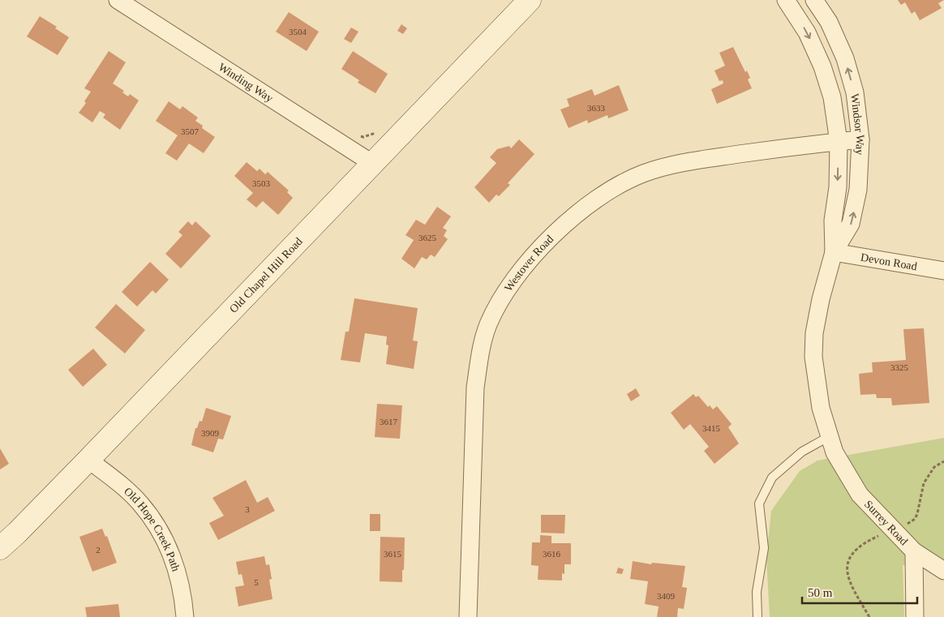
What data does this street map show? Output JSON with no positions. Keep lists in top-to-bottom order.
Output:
{
  "streets": {
    "street": [
      "Winding Way",
      "Windsor Way",
      "Devon Road",
      "Westover Road",
      "Old Chapel Hill Road",
      "Surrey Road",
      "Old Hope Creek Path"
    ]
  },
  "crossings": [
    ["Winding Way", "Old Chapel Hill Road"],
    ["Windsor Way", "Devon Road"],
    ["Windsor Way", "Westover Road"],
    ["Windsor Way", "Surrey Road"],
    ["Old Chapel Hill Road", "Old Hope Creek Path"]
  ],
  "house_numbers": [
    "3504",
    "3633",
    "3507",
    "3503",
    "3625",
    "3325",
    "3617",
    "3415",
    "3909",
    "3",
    "2",
    "3615",
    "3616",
    "5",
    "3409"
  ],
  "scale_bar": "50 m"
}
